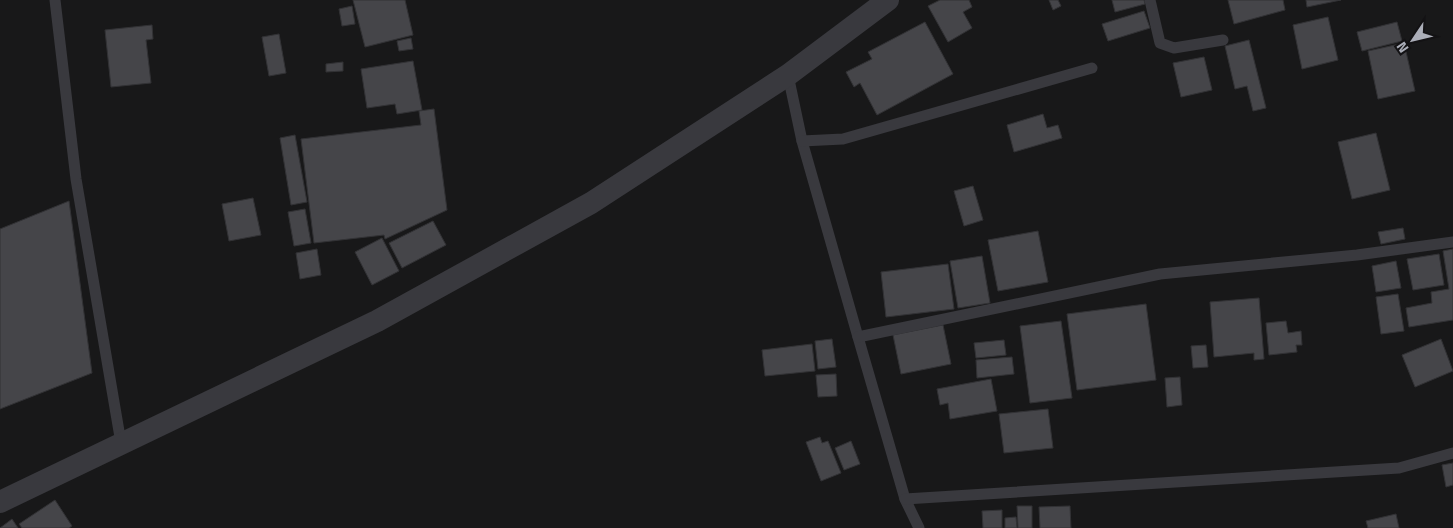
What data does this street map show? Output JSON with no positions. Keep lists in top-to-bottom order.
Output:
{
  "north": "bottom left"
}
